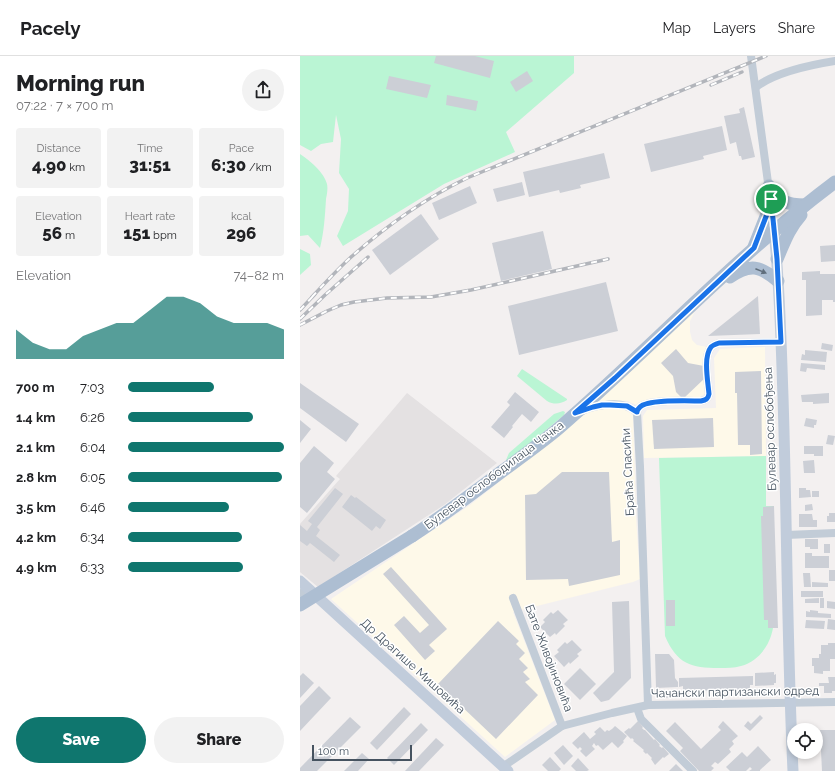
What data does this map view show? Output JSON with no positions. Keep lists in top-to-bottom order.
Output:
{
  "streets": {
    "main road": ["Булевар ослобођења", "Булевар ослободилаца Чачка", "Др Драгише Мишовића"],
    "street": ["Браћа Спасићи", "Бате Живојиновића", "Чачански партизански одред"]
  },
  "crossings": [
    ["Булевар ослобођења", "Браћа Спасићи"],
    ["Булевар ослобођења", "Булевар ослободилаца Чачка"],
    ["Булевар ослобођења", "Чачански партизански одред"],
    ["Браћа Спасићи", "Чачански партизански одред"],
    ["Бате Живојиновића", "Чачански партизански одред"],
    ["Др Драгише Мишовића", "Чачански партизански одред"]
  ],
  "scale_bar": "100 m",
  "page": {
    "header": "Pacely",
    "nav": ["Map", "Layers", "Share"],
    "heading": ["Morning run", "07:22 · 7 × 700 m"],
    "stats": [
      ["Distance", "4.90 km"],
      ["Time", "31:51"],
      ["Pace", "6:30 /km"],
      ["Elevation", "56 m"],
      ["Heart rate", "151 bpm"],
      ["kcal", "296"]
    ],
    "chart": ["Elevation", "74–82 m"],
    "list": [
      {
        "name": "700 m",
        "note": "7:03"
      },
      {
        "name": "1.4 km",
        "note": "6:26"
      },
      {
        "name": "2.1 km",
        "note": "6:04"
      },
      {
        "name": "2.8 km",
        "note": "6:05"
      },
      {
        "name": "3.5 km",
        "note": "6:46"
      },
      {
        "name": "4.2 km",
        "note": "6:34"
      },
      {
        "name": "4.9 km",
        "note": "6:33"
      }
    ],
    "buttons": ["Save", "Share"],
    "scale": "100 m"
  }
}
